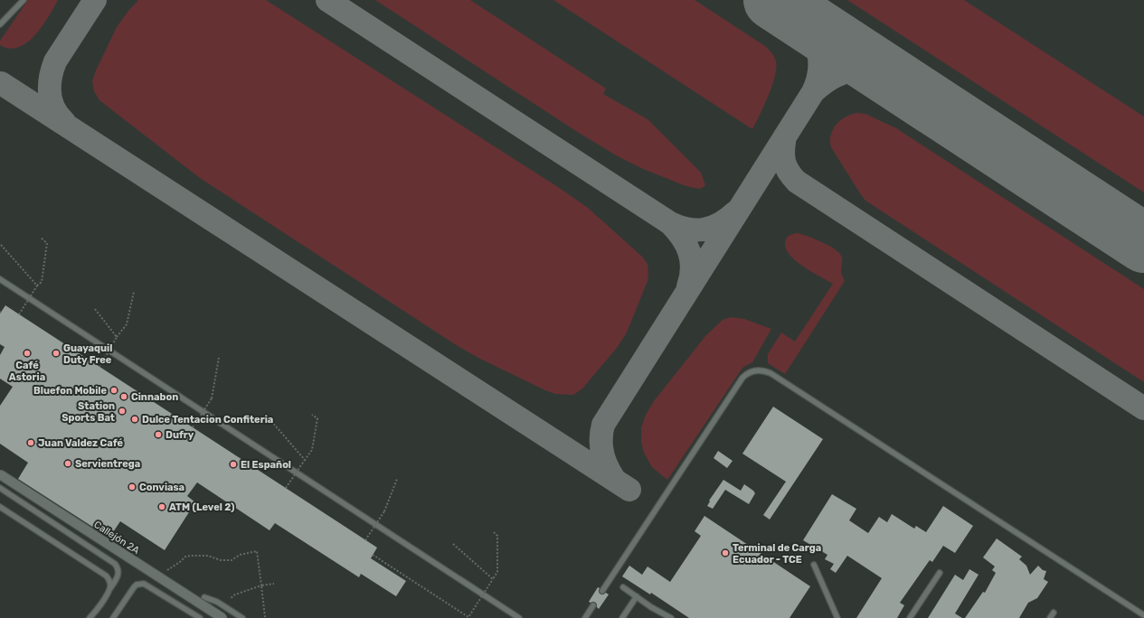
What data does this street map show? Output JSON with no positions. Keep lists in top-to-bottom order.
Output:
{
  "streets": {
    "street": ["Callejón 2A"]
  },
  "places": [
    "Café Astoria",
    "Guayaquil Duty Free",
    "Bluefon Mobile",
    "Cinnabon",
    "Station Sports Bat",
    "Dulce Tentacion Confiteria",
    "Dufry",
    "Juan Valdez Café",
    "Servientrega",
    "El Español",
    "Conviasa",
    "ATM (Level 2)",
    "Terminal de Carga Ecuador - TCE"
  ]
}
